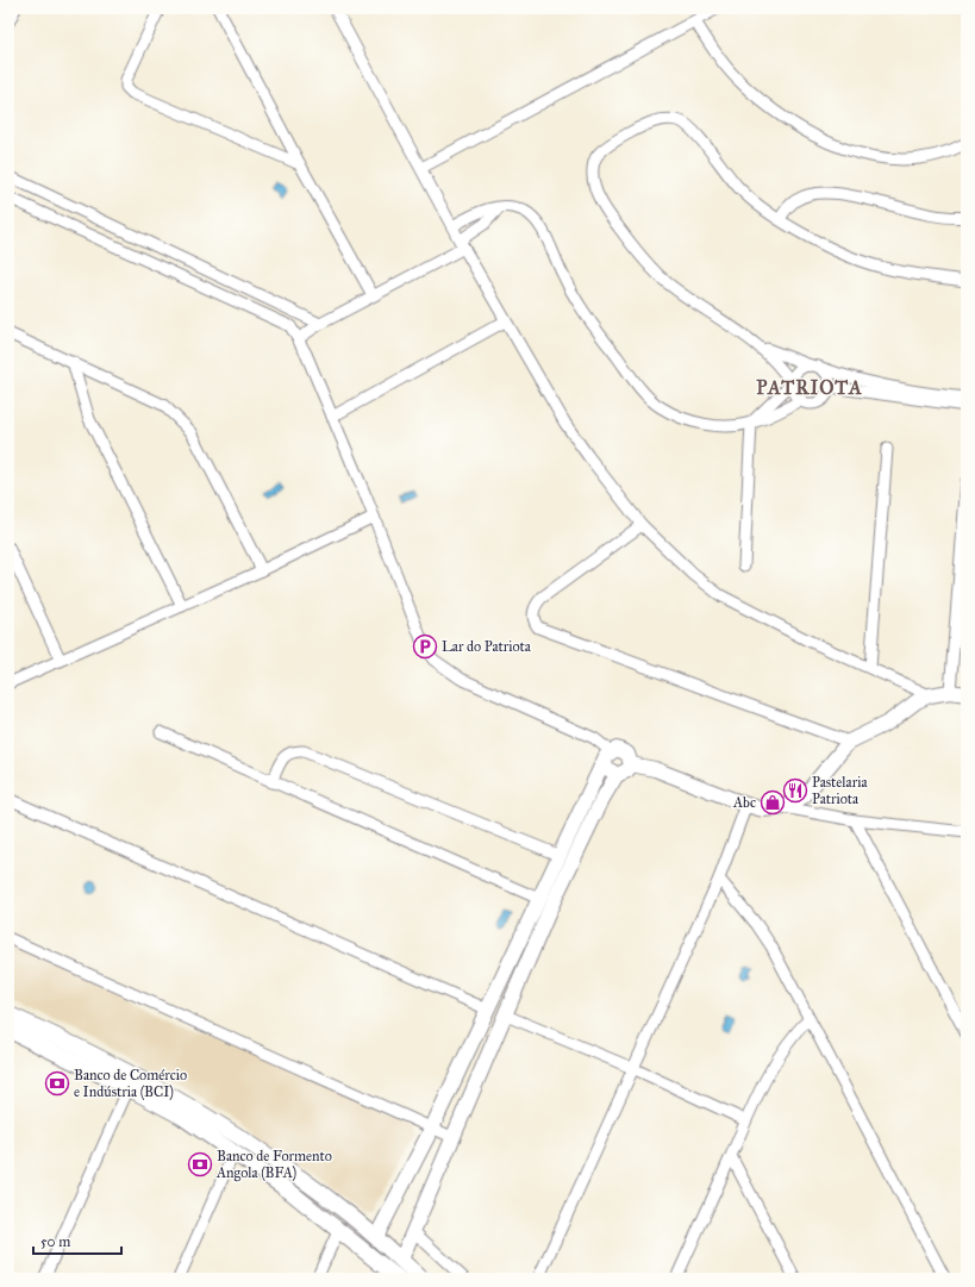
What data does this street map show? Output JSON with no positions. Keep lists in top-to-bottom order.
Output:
{
  "districts": ["PATRIOTA"],
  "places": {
    "parking": ["Lar do Patriota"],
    "restaurant": ["Pastelaria Patriota"],
    "shop": ["Abc"],
    "bank": ["Banco de Comércio e Indústria (BCI)", "Banco de Formento Angola (BFA)"]
  },
  "scale_bar": "50 m"
}
